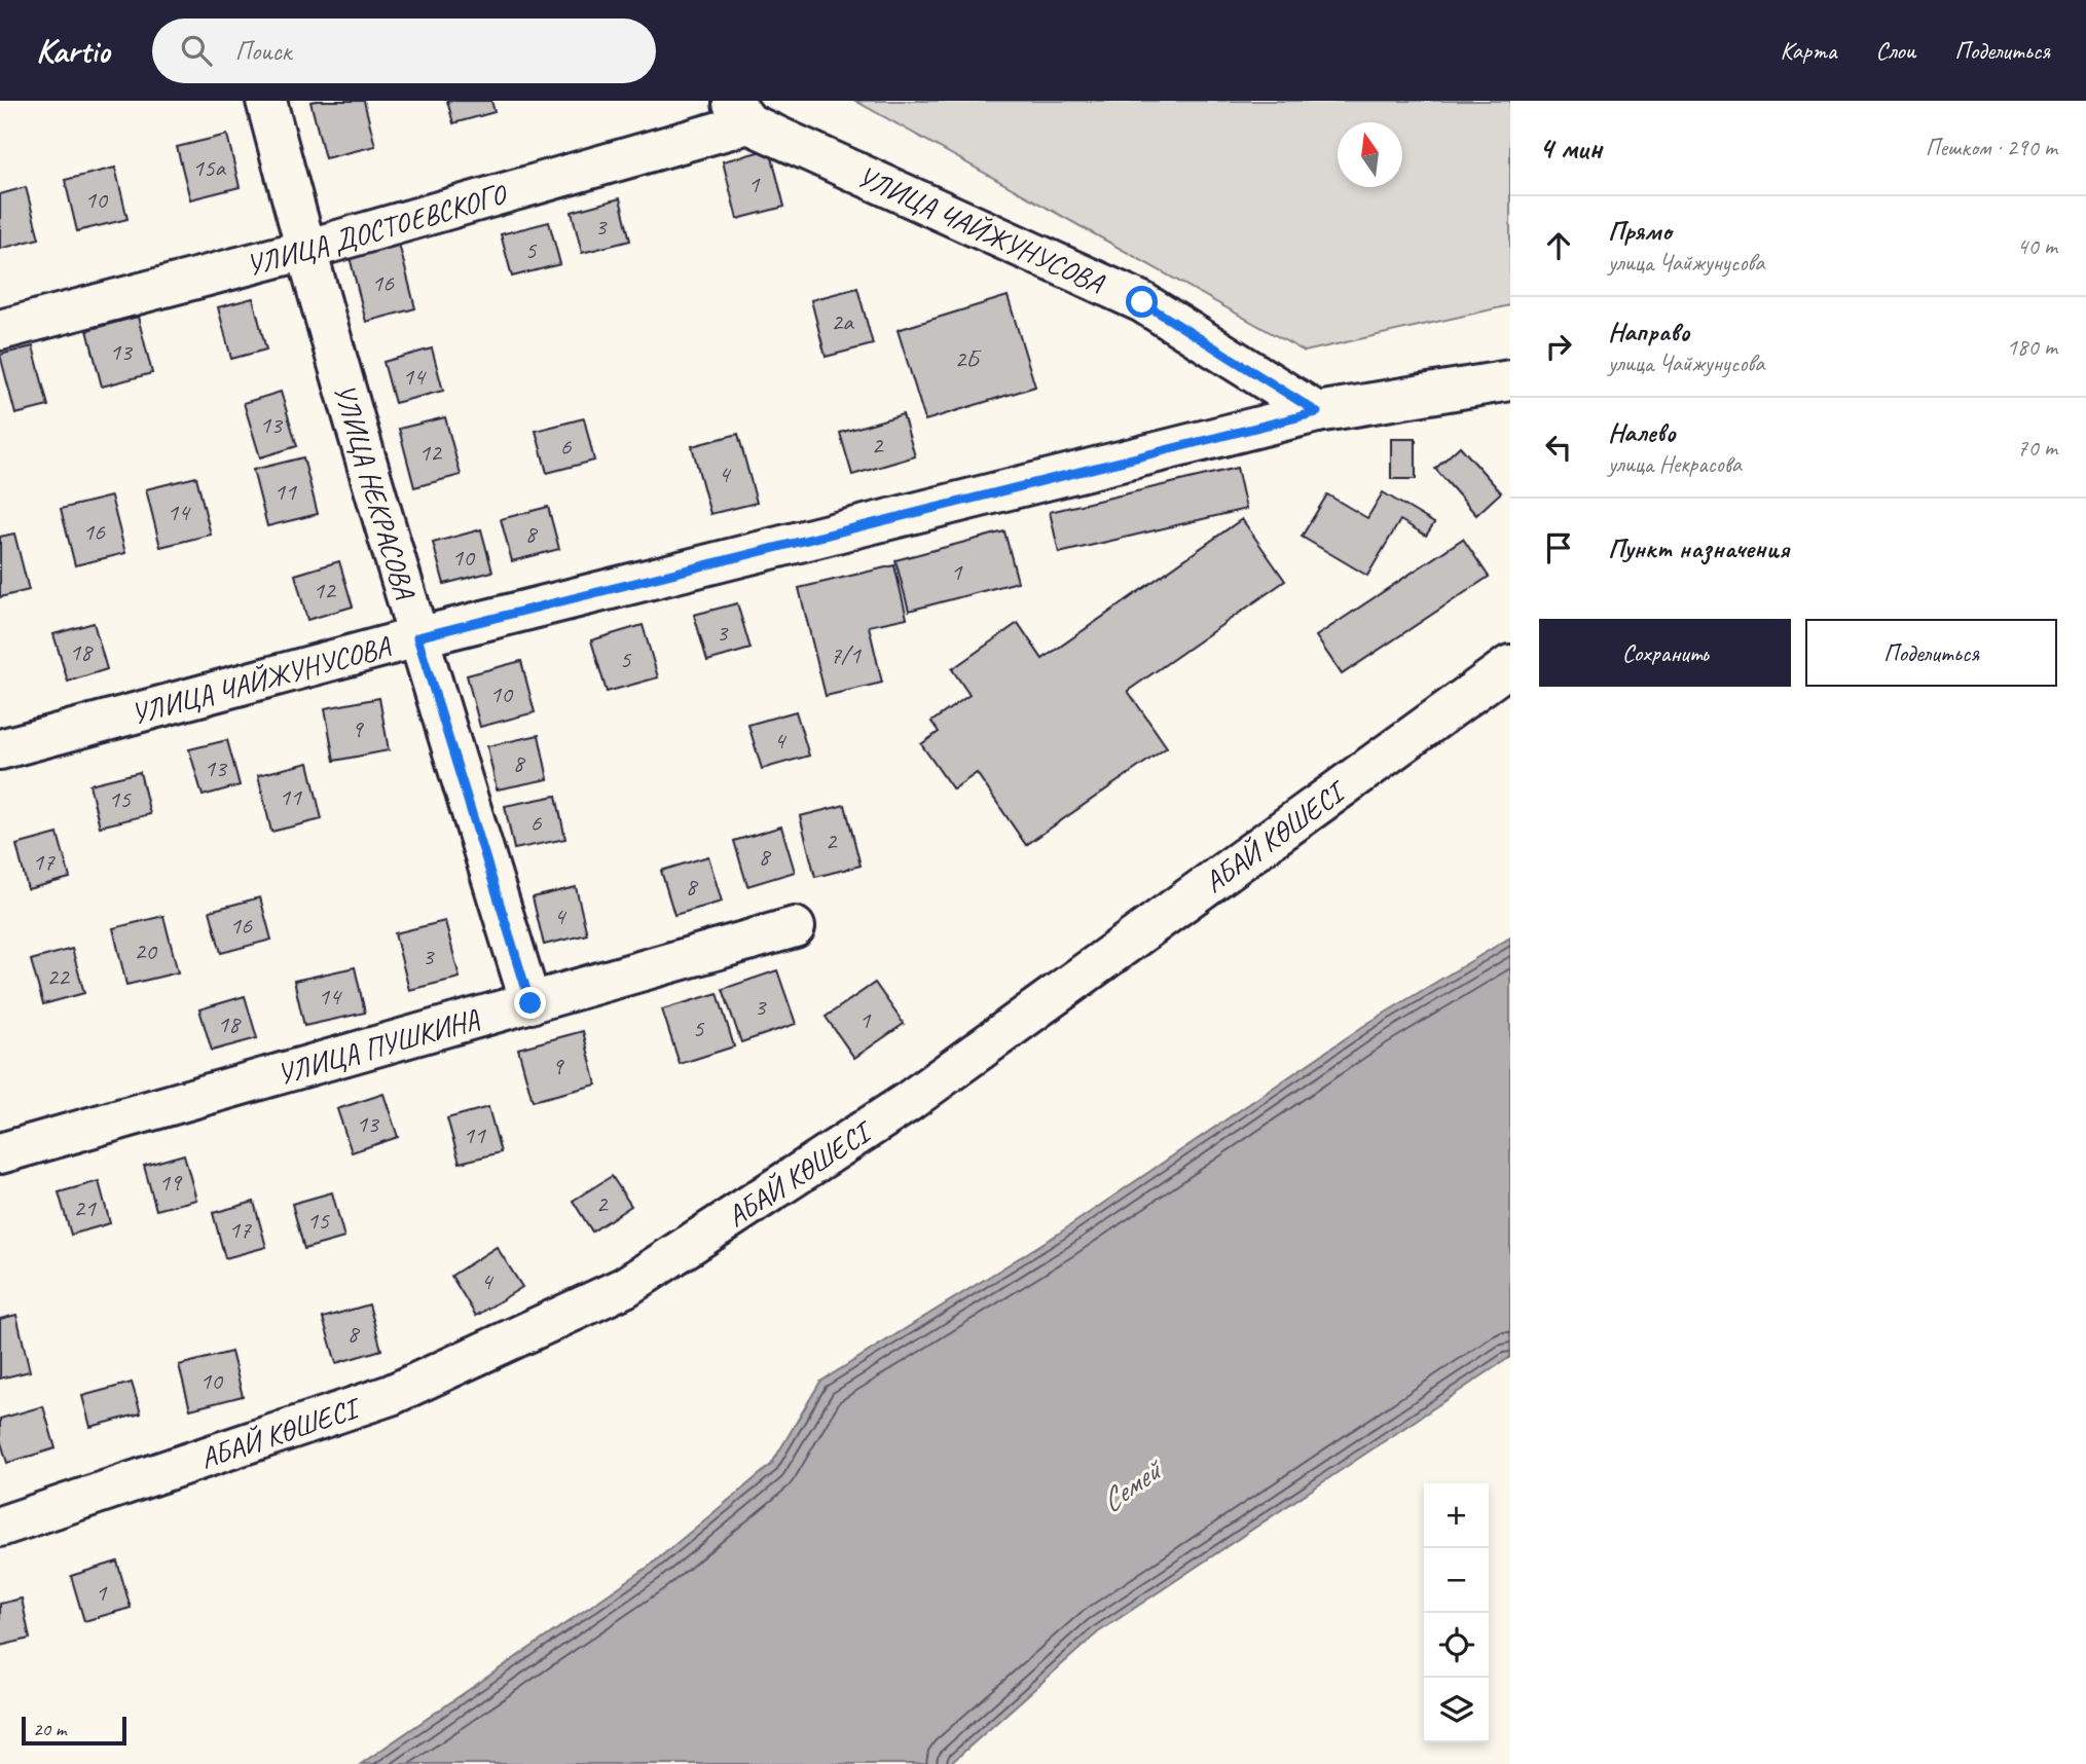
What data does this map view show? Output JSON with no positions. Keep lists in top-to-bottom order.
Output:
{
  "streets": {
    "street": [
      "УЛИЦА ДОСТОЕВСКОГО",
      "УЛИЦА ЧАЙЖУНУСОВА",
      "УЛИЦА НЕКРАСОВА",
      "АБАЙ КӨШЕСІ",
      "УЛИЦА ПУШКИНА"
    ]
  },
  "crossings": [
    ["УЛИЦА ДОСТОЕВСКОГО", "УЛИЦА ЧАЙЖУНУСОВА"],
    ["УЛИЦА ДОСТОЕВСКОГО", "УЛИЦА НЕКРАСОВА"],
    ["УЛИЦА ЧАЙЖУНУСОВА", "УЛИЦА НЕКРАСОВА"],
    ["УЛИЦА НЕКРАСОВА", "УЛИЦА ПУШКИНА"]
  ],
  "water": ["Семей"],
  "house_numbers": [
    "15а",
    "1",
    "10",
    "3",
    "5",
    "16",
    "2а",
    "13",
    "2Б",
    "14",
    "13",
    "2",
    "6",
    "12",
    "4",
    "11",
    "14",
    "16",
    "8",
    "10",
    "1",
    "12",
    "3",
    "18",
    "7/1",
    "5",
    "10",
    "9",
    "4",
    "8",
    "13",
    "11",
    "15",
    "6",
    "2",
    "8",
    "17",
    "8",
    "4",
    "16",
    "20",
    "3",
    "22",
    "14",
    "3",
    "1",
    "18",
    "5",
    "9",
    "13",
    "11",
    "19",
    "2",
    "21",
    "15",
    "17",
    "4",
    "8",
    "10",
    "1"
  ],
  "scale_bar": "20 m",
  "north": "top",
  "page": {
    "header": "Kartio",
    "search": "Поиск",
    "nav": ["Карта", "Слои", "Поделиться"],
    "heading": ["4 мин", "Пешком · 290 m"],
    "list": [
      ["Прямо", "улица Чайжунусова", "40 m"],
      ["Направо", "улица Чайжунусова", "180 m"],
      ["Налево", "улица Некрасова", "70 m"],
      "Пункт назначения"
    ],
    "buttons": ["Сохранить", "Поделиться"],
    "map_buttons": ["+", "−"],
    "scale": "20 m"
  }
}
